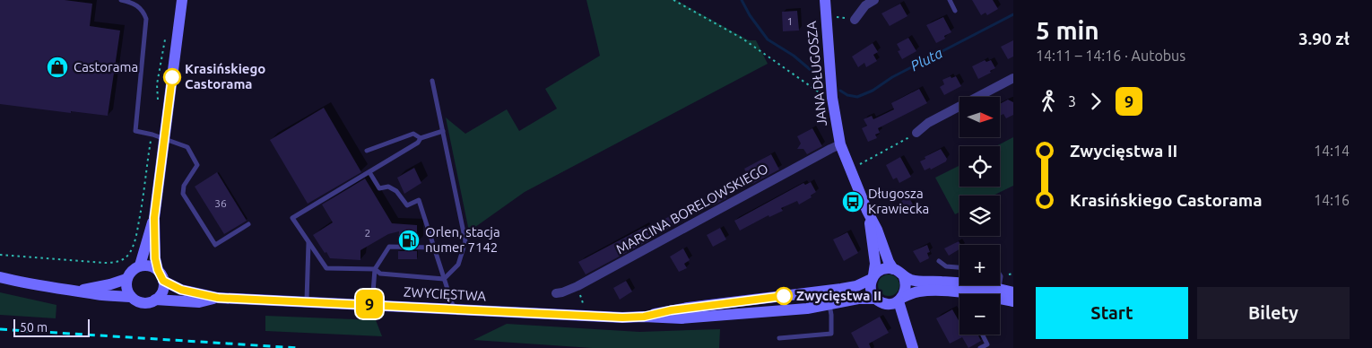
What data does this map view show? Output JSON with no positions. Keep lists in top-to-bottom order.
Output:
{
  "streets": {
    "main road": ["JANA DŁUGOSZA", "ZWYCIĘSTWA"],
    "street": ["MARCINA BORELOWSKIEGO"]
  },
  "crossings": [
    ["JANA DŁUGOSZA", "MARCINA BORELOWSKIEGO"]
  ],
  "water": ["Pluta"],
  "places": {
    "shop": ["Castorama"],
    "other": ["Krasińskiego Castorama", "Zwycięstwa II"],
    "bus stop": ["Długosza Krawiecka"],
    "fuel station": ["Orlen, stacja numer 7142"]
  },
  "lines": ["bus line 9"],
  "house_numbers": ["1", "36", "2"],
  "scale_bar": "50 m",
  "north": "right",
  "page": {
    "on_map": "9",
    "heading": ["5 min", "14:11 – 14:16 · Autobus", "3.90 zł"],
    "legs": ["3", "9"],
    "map_buttons": ["+", "−"],
    "list": [
      {
        "name": "Zwycięstwa II",
        "value": "14:14"
      },
      {
        "name": "Krasińskiego Castorama",
        "value": "14:16"
      }
    ],
    "buttons": ["Start", "Bilety"],
    "scale": "50 m"
  }
}
